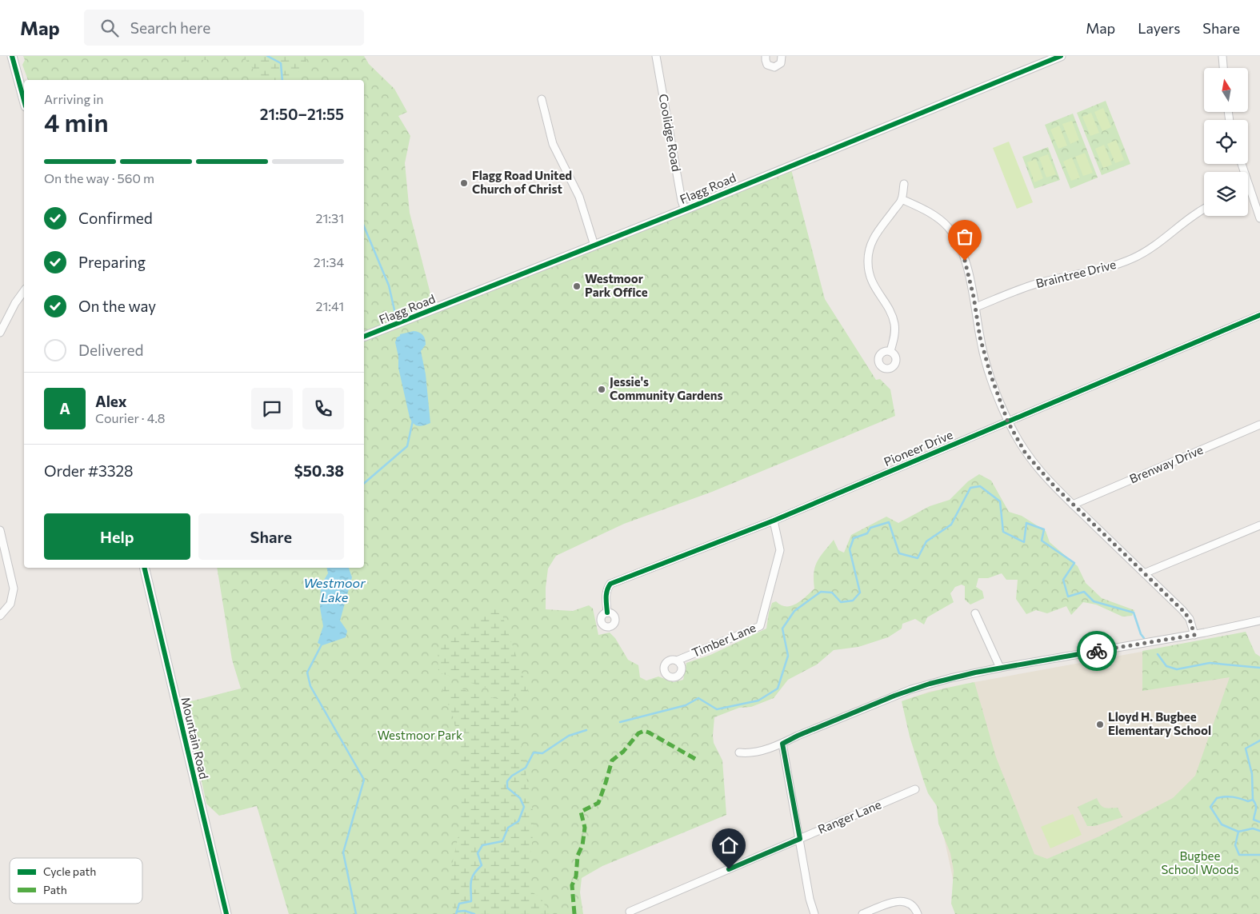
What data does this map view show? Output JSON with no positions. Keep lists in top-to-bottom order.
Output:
{
  "streets": {
    "street": [
      "Coolidge Road",
      "Flagg Road",
      "Braintree Drive",
      "Pioneer Drive",
      "Brenway Drive",
      "Timber Lane",
      "Mountain Road",
      "Ranger Lane"
    ]
  },
  "crossings": [
    ["Coolidge Road", "Flagg Road"],
    ["Pioneer Drive", "Timber Lane"]
  ],
  "water": ["Westmoor Lake"],
  "parks": ["Westmoor Park", "Bugbee School Woods"],
  "places": [
    "Flagg Road United Church of Christ",
    "Westmoor Park Office",
    "Jessie's Community Gardens",
    "Lloyd H. Bugbee Elementary School"
  ],
  "legend": ["Cycle path", "Path"],
  "north": "top",
  "page": {
    "header": "Map",
    "search": "Search here",
    "nav": ["Map", "Layers", "Share"],
    "heading": ["4 min", "Arriving in", "21:50–21:55"],
    "panel": [
      "Alex",
      "Courier · 4.8",
      "Order #3328",
      "$50.38"
    ],
    "bar": "On the way · 560 m",
    "list": [
      ["Confirmed", "21:31"],
      ["Preparing", "21:34"],
      ["On the way", "21:41"],
      "Delivered"
    ],
    "round": "A",
    "buttons": ["Help", "Share"]
  }
}
